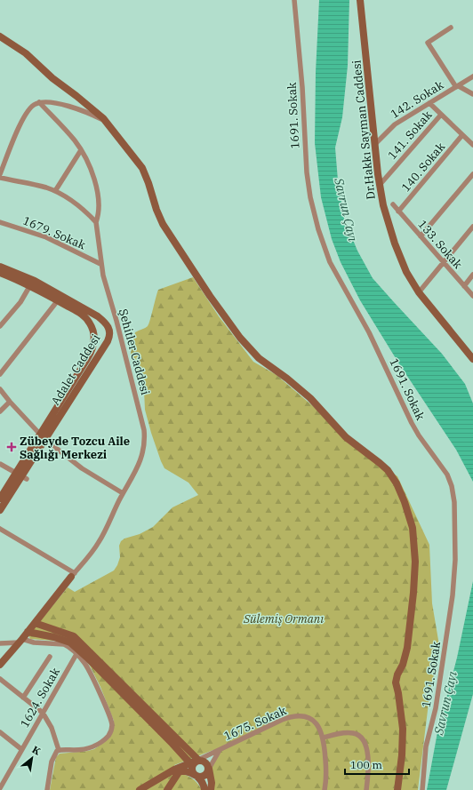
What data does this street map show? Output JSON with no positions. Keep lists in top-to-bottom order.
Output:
{
  "streets": {
    "street": [
      "142. Sokak",
      "1691. Sokak",
      "Dr.Hakkı Sayman Caddesi",
      "141. Sokak",
      "140. Sokak",
      "1679. Sokak",
      "133. Sokak",
      "Şehitler Caddesi",
      "Adalet Caddesi",
      "1624. Sokak",
      "1675. Sokak"
    ]
  },
  "crossings": [
    ["142. Sokak", "Dr.Hakkı Sayman Caddesi"],
    ["Dr.Hakkı Sayman Caddesi", "141. Sokak"],
    ["140. Sokak", "133. Sokak"],
    ["1679. Sokak", "Şehitler Caddesi"]
  ],
  "water": ["Savrun Çayı"],
  "parks": ["Sülemiş Ormanı"],
  "places": {
    "health": ["Zübeyde Tozcu Aile Sağlığı Merkezi"]
  },
  "scale_bar": "100 m",
  "north": "top right"
}
